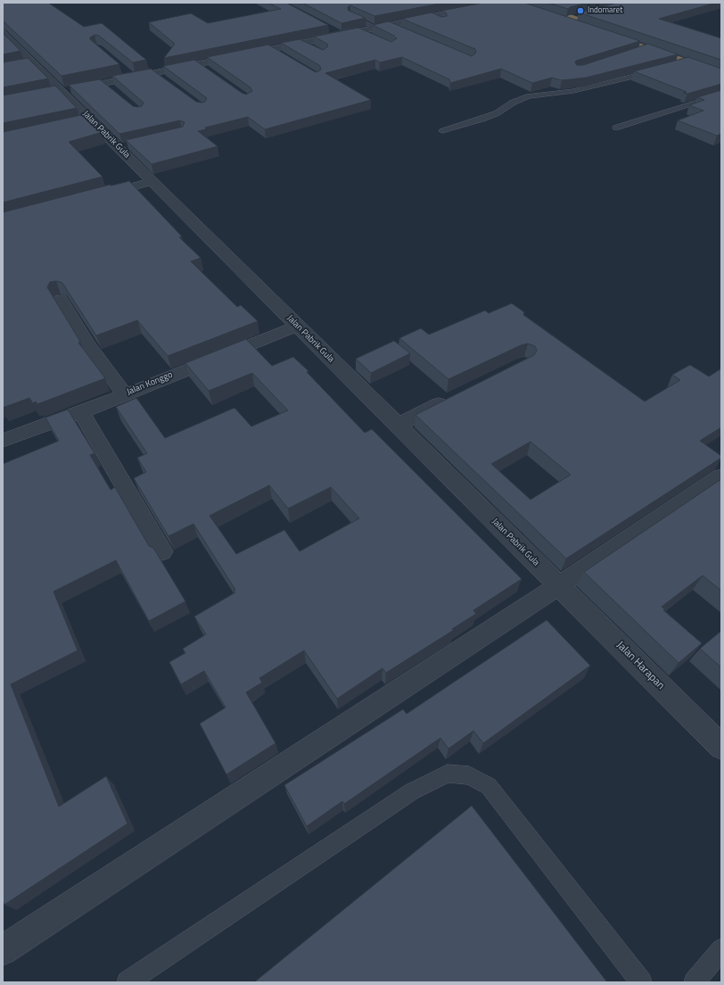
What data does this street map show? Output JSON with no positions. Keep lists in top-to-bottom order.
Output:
{
  "streets": {
    "street": ["Jalan Pabrik Gula", "Jalan Konggo", "Jalan Harapan"]
  },
  "crossings": [
    ["Jalan Pabrik Gula", "Jalan Konggo"],
    ["Jalan Pabrik Gula", "Jalan Harapan"]
  ],
  "places": ["Indomaret"]
}
